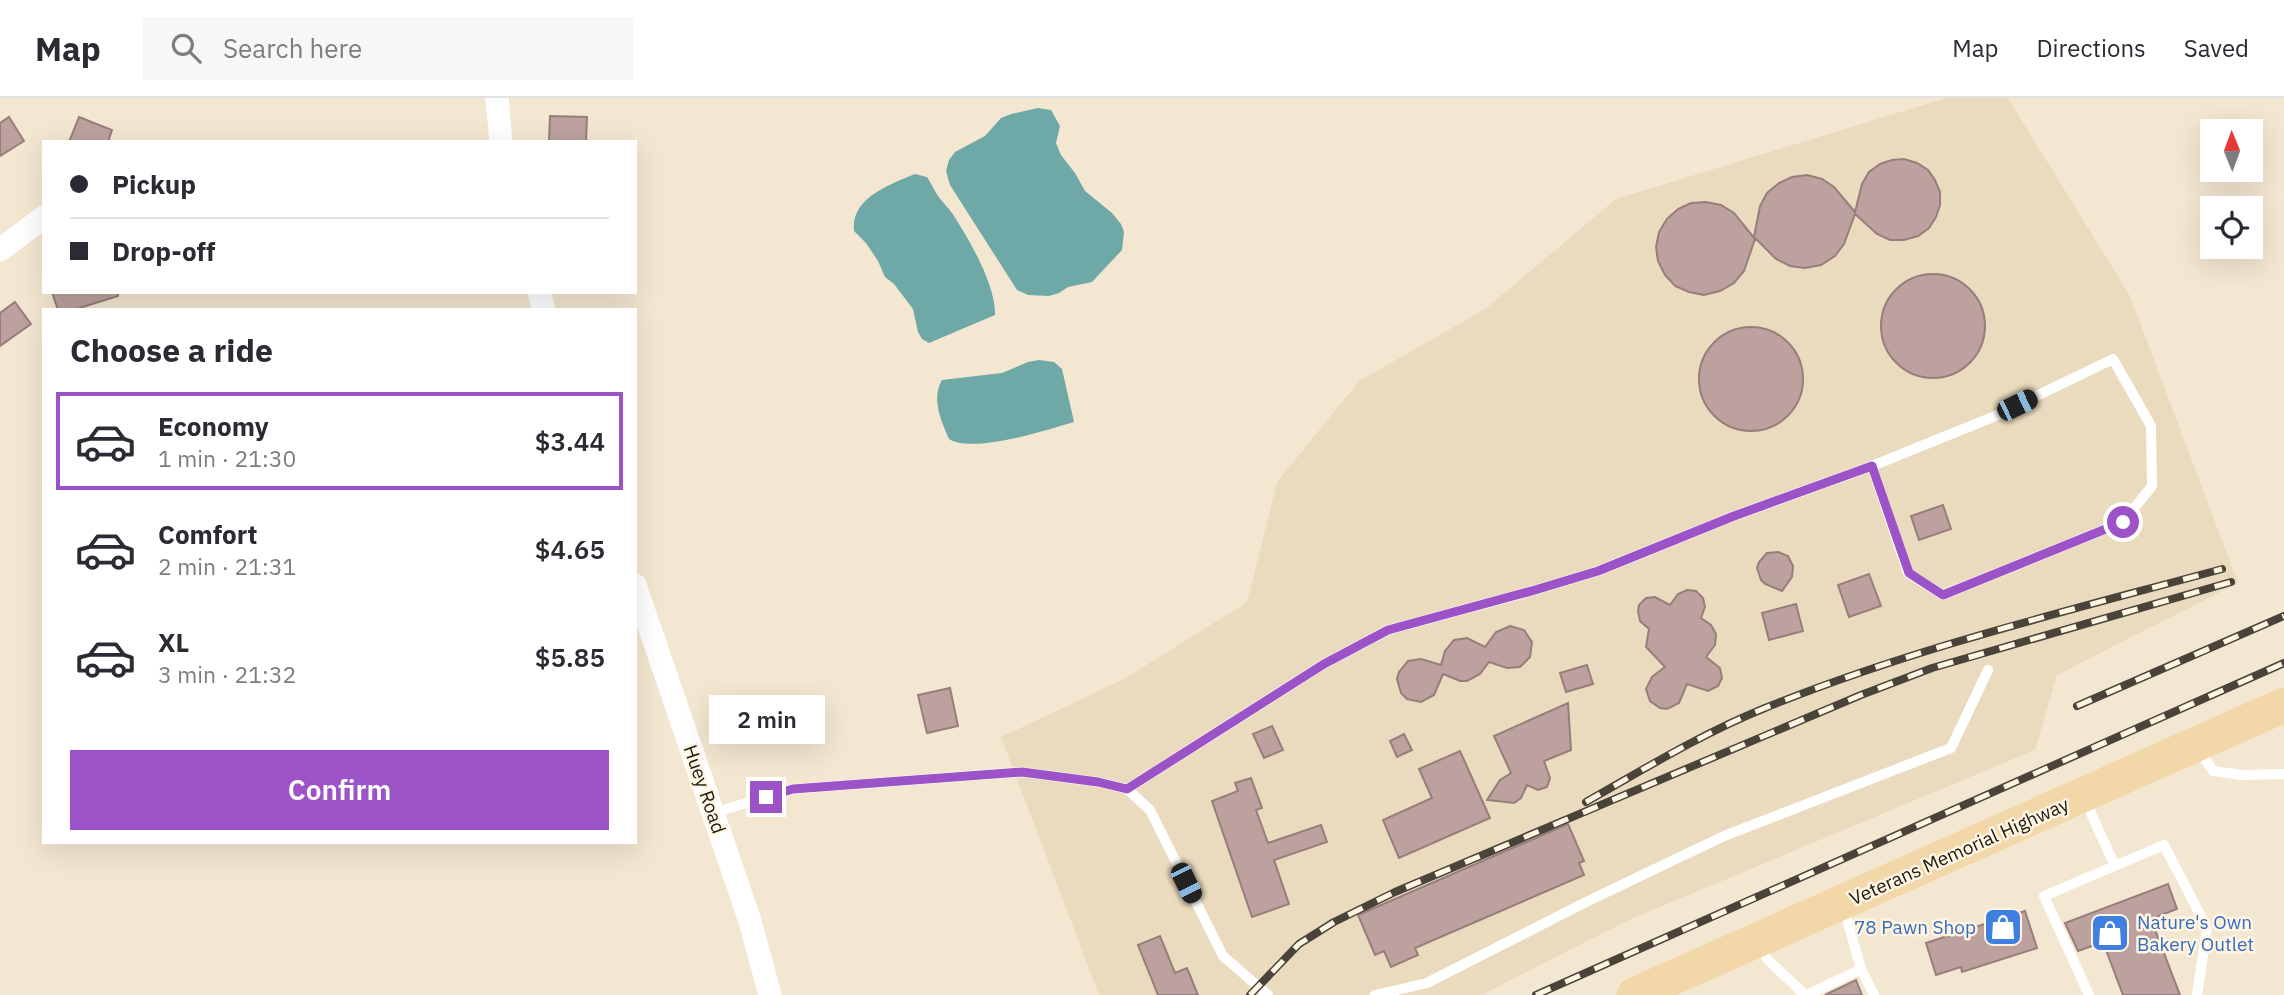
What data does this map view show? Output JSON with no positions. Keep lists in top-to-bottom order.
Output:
{
  "streets": {
    "main road": ["Veterans Memorial Highway"],
    "street": ["Huey Road"]
  },
  "places": {
    "shop": ["78 Pawn Shop", "Nature's Own Bakery Outlet"]
  },
  "north": "top",
  "page": {
    "header": "Map",
    "search": "Search here",
    "nav": ["Map", "Directions", "Saved"],
    "banner": ["Pickup", "Drop-off"],
    "heading": "Choose a ride",
    "list": [
      {
        "name": "Economy",
        "note": "1 min · 21:30",
        "value": "$3.44"
      },
      {
        "name": "Comfort",
        "note": "2 min · 21:31",
        "value": "$4.65"
      },
      {
        "name": "XL",
        "note": "3 min · 21:32",
        "value": "$5.85"
      }
    ],
    "bubble": "2 min",
    "buttons": "Confirm"
  }
}
